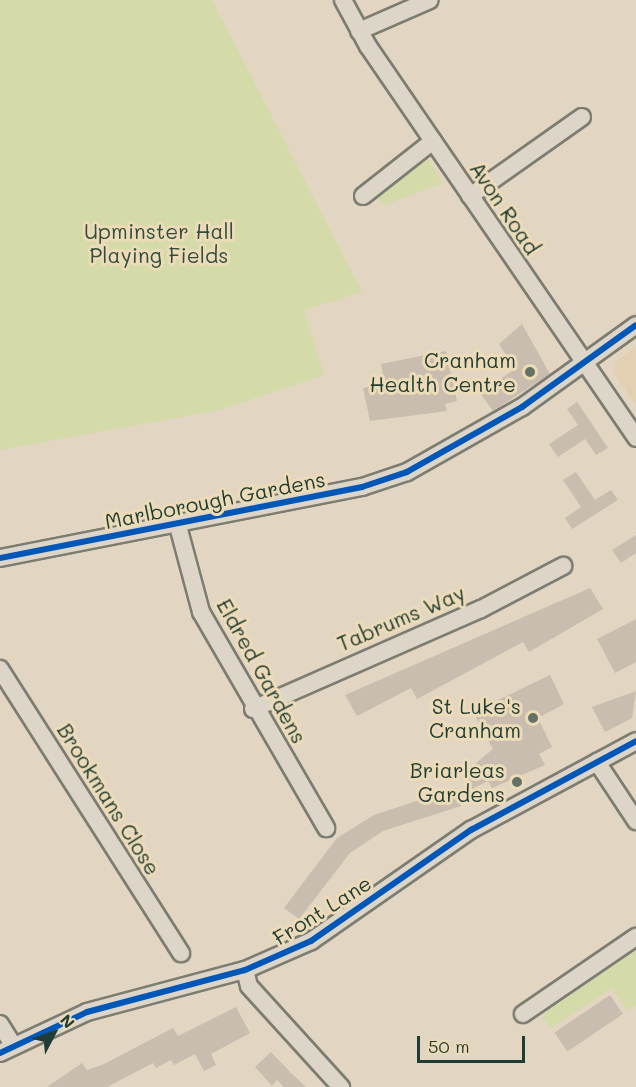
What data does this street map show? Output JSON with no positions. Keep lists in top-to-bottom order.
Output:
{
  "streets": {
    "street": [
      "Avon Road",
      "Marlborough Gardens",
      "Tabrums Way",
      "Eldred Gardens",
      "Brookmans Close",
      "Front Lane"
    ]
  },
  "crossings": [
    ["Avon Road", "Marlborough Gardens"],
    ["Marlborough Gardens", "Eldred Gardens"],
    ["Tabrums Way", "Eldred Gardens"]
  ],
  "parks": ["Upminster Hall Playing Fields"],
  "places": ["Cranham Health Centre", "St Luke's Cranham", "Briarleas Gardens"],
  "scale_bar": "50 m",
  "north": "top right"
}
